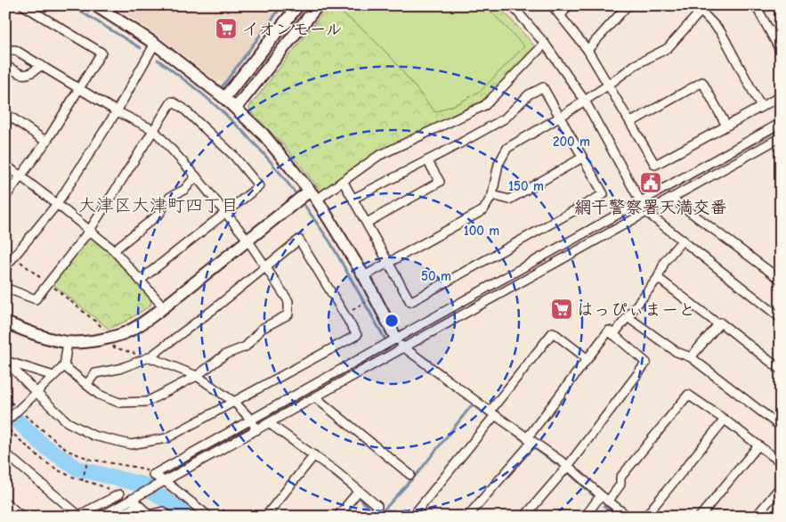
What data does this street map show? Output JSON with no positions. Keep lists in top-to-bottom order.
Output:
{
  "districts": ["大津区大津町四丁目"],
  "places": {
    "supermarket": ["イオンモール", "はっぴぃまーと"],
    "public building": ["網干警察署天満交番"]
  },
  "rings": [
    "200 m",
    "150 m",
    "100 m",
    "50 m"
  ]
}
